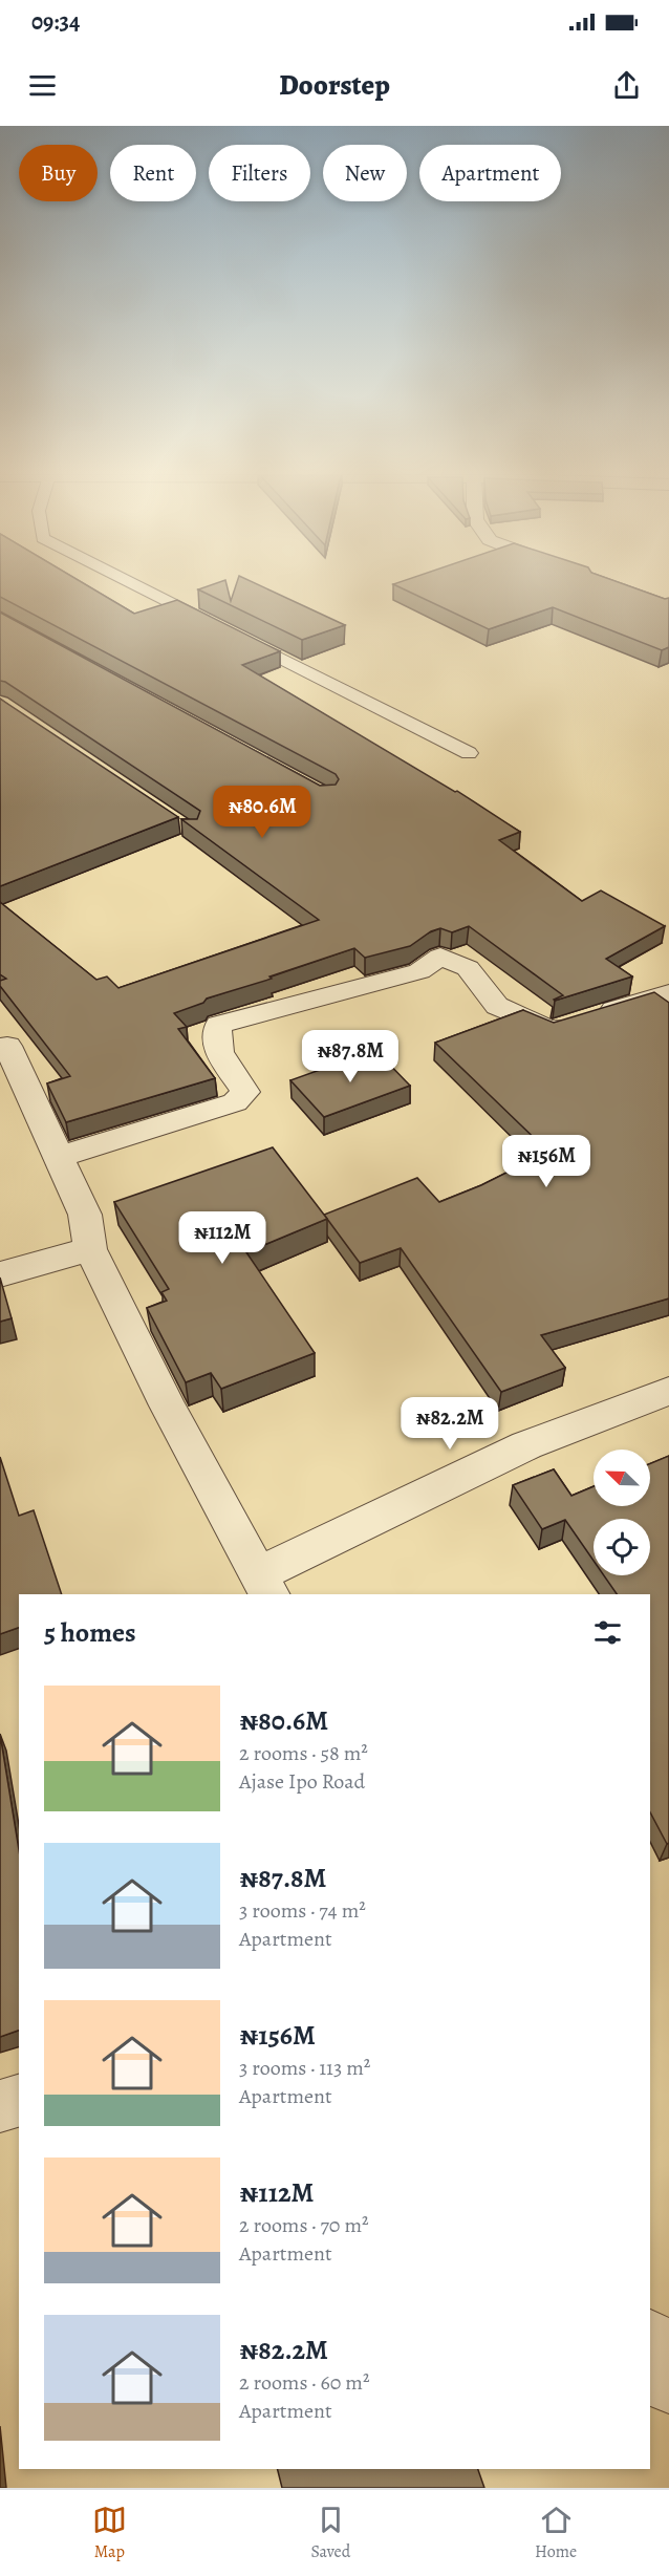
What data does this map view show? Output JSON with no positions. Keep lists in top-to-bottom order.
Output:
{
  "north": "top left",
  "page": {
    "status": "09:34",
    "header": "Doorstep",
    "chip": [
      "Buy",
      "Rent",
      "Filters",
      "New",
      "Apartment"
    ],
    "price": [
      "₦80.6M",
      "₦87.8M",
      "₦156M",
      "₦112M",
      "₦82.2M"
    ],
    "heading": "5 homes",
    "list": [
      {
        "name": "₦80.6M",
        "note": "2 rooms · 58 m² · Ajase Ipo Road"
      },
      {
        "name": "₦87.8M",
        "note": "3 rooms · 74 m² · Apartment"
      },
      {
        "name": "₦156M",
        "note": "3 rooms · 113 m² · Apartment"
      },
      {
        "name": "₦112M",
        "note": "2 rooms · 70 m² · Apartment"
      },
      {
        "name": "₦82.2M",
        "note": "2 rooms · 60 m² · Apartment"
      }
    ],
    "tabs": ["Map", "Saved", "Home"]
  }
}
